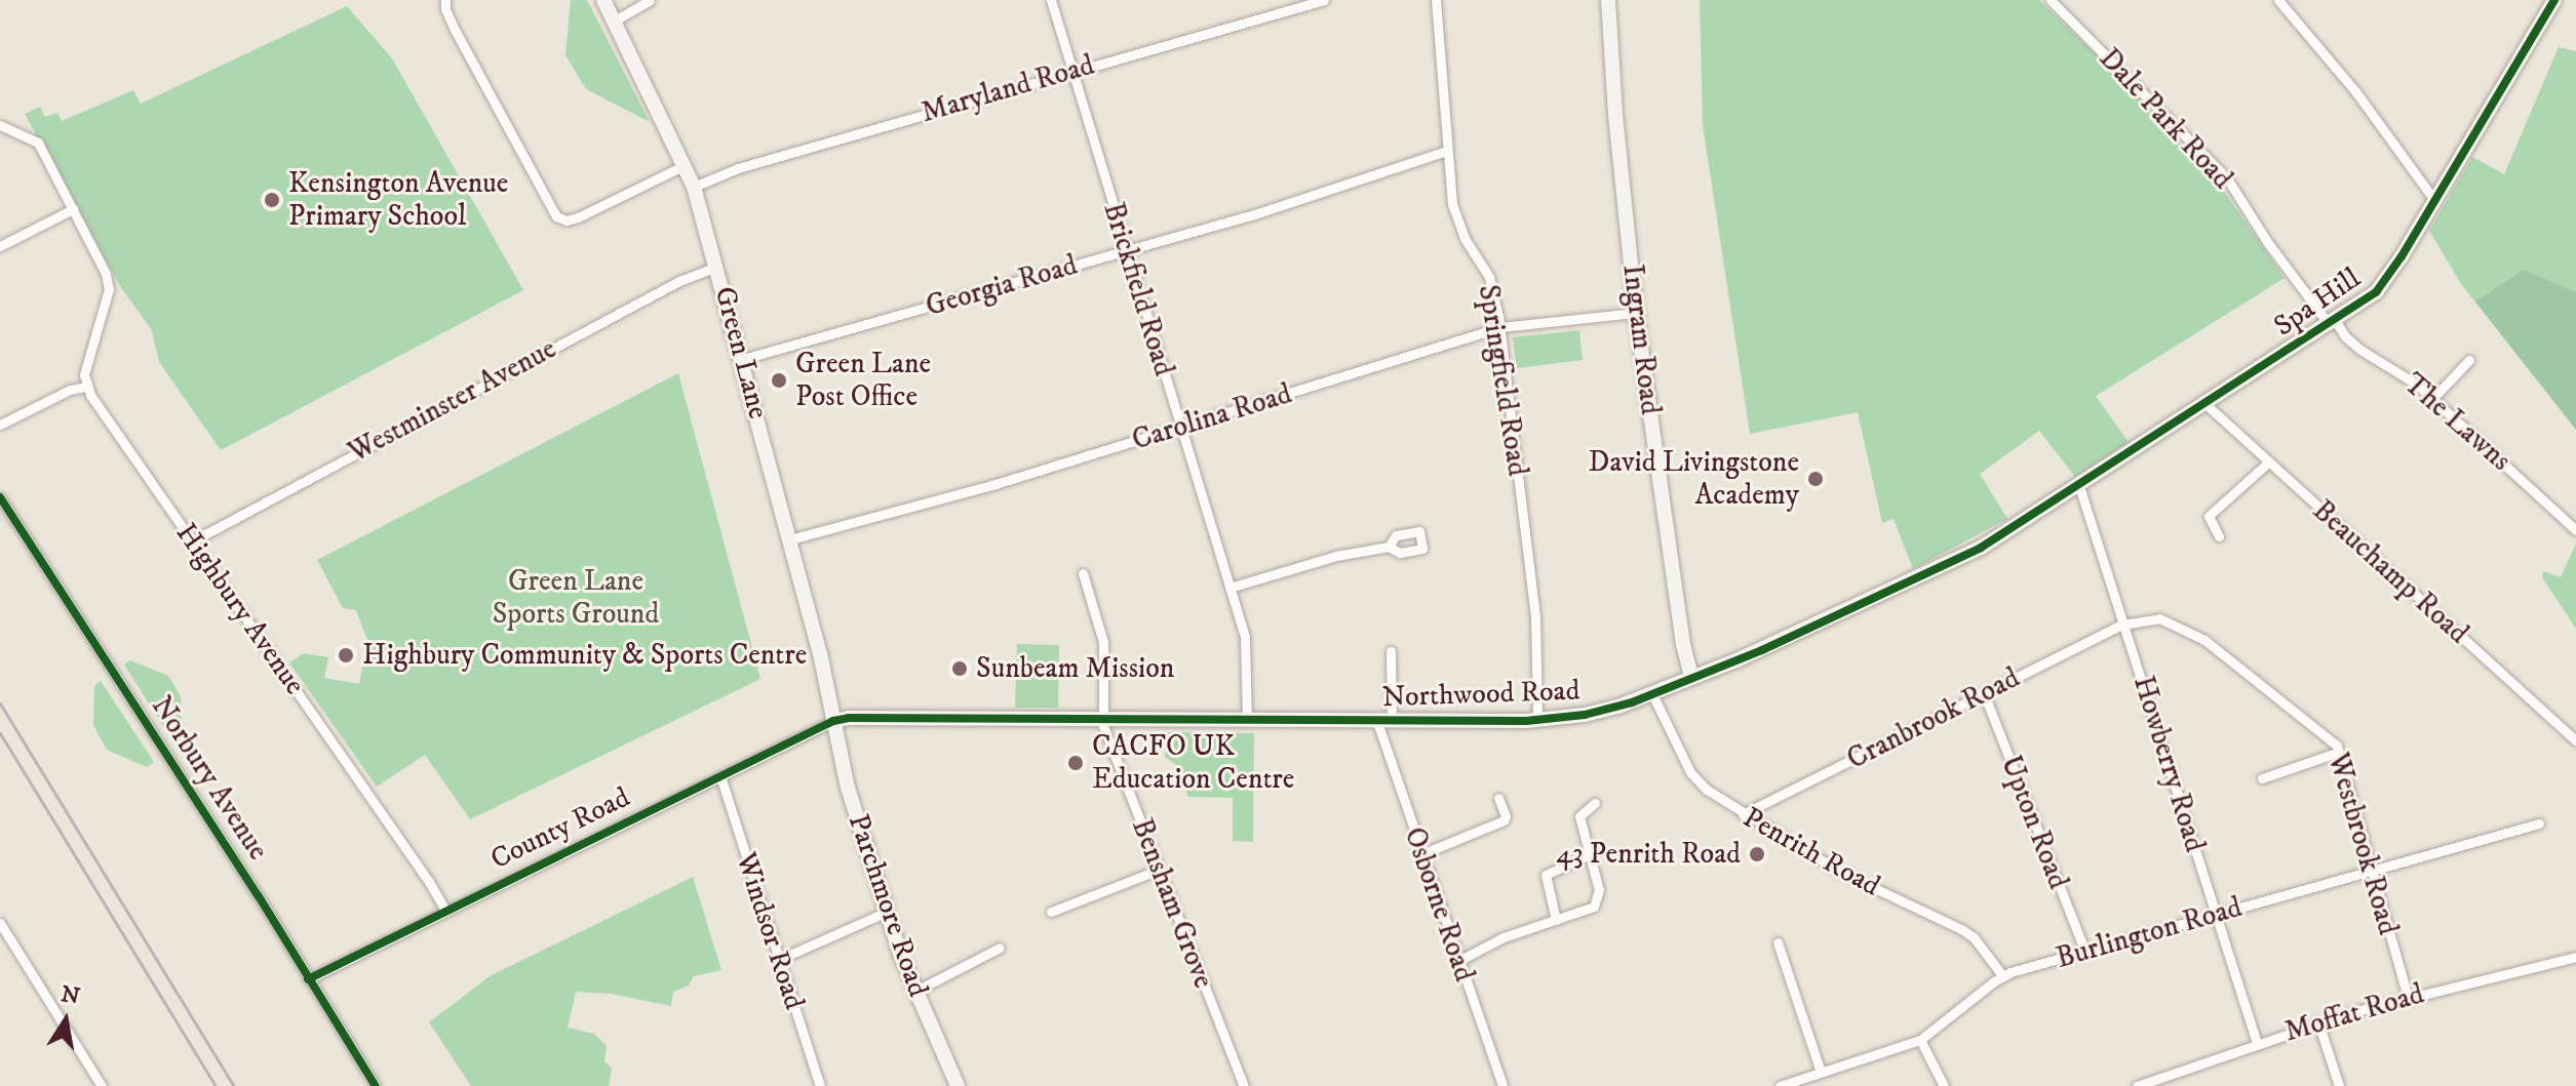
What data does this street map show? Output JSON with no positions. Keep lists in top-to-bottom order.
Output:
{
  "streets": {
    "street": [
      "Maryland Road",
      "Dale Park Road",
      "Georgia Road",
      "Brickfield Road",
      "Spa Hill",
      "Ingram Road",
      "Green Lane",
      "Springfield Road",
      "Westminster Avenue",
      "Carolina Road",
      "The Lawns",
      "Beauchamp Road",
      "Highbury Avenue",
      "Northwood Road",
      "Cranbrook Road",
      "Howberry Road",
      "Norbury Avenue",
      "Upton Road",
      "County Road",
      "Westbrook Road",
      "Penrith Road",
      "Bensham Grove",
      "Osborne Road",
      "Parchmore Road",
      "Windsor Road",
      "Burlington Road",
      "Moffat Road"
    ]
  },
  "crossings": [
    ["Maryland Road", "Brickfield Road"],
    ["Maryland Road", "Green Lane"],
    ["Dale Park Road", "Spa Hill"],
    ["Dale Park Road", "The Lawns"],
    ["Georgia Road", "Brickfield Road"],
    ["Georgia Road", "Green Lane"],
    ["Georgia Road", "Springfield Road"],
    ["Brickfield Road", "Carolina Road"],
    ["Brickfield Road", "Northwood Road"],
    ["Spa Hill", "The Lawns"],
    ["Spa Hill", "Beauchamp Road"],
    ["Spa Hill", "Northwood Road"],
    ["Spa Hill", "Howberry Road"],
    ["Ingram Road", "Carolina Road"],
    ["Ingram Road", "Northwood Road"],
    ["Green Lane", "Westminster Avenue"],
    ["Green Lane", "Carolina Road"],
    ["Green Lane", "Northwood Road"],
    ["Green Lane", "County Road"],
    ["Green Lane", "Parchmore Road"],
    ["Springfield Road", "Carolina Road"],
    ["Springfield Road", "Northwood Road"],
    ["Westminster Avenue", "Highbury Avenue"],
    ["Highbury Avenue", "County Road"],
    ["Northwood Road", "Howberry Road"],
    ["Northwood Road", "County Road"],
    ["Northwood Road", "Penrith Road"],
    ["Northwood Road", "Bensham Grove"],
    ["Northwood Road", "Osborne Road"],
    ["Northwood Road", "Parchmore Road"],
    ["Cranbrook Road", "Howberry Road"],
    ["Cranbrook Road", "Upton Road"],
    ["Cranbrook Road", "Westbrook Road"],
    ["Cranbrook Road", "Penrith Road"],
    ["Howberry Road", "Westbrook Road"],
    ["Howberry Road", "Burlington Road"],
    ["Howberry Road", "Moffat Road"],
    ["Norbury Avenue", "County Road"],
    ["Upton Road", "Burlington Road"],
    ["County Road", "Parchmore Road"],
    ["County Road", "Windsor Road"],
    ["Westbrook Road", "Burlington Road"],
    ["Westbrook Road", "Moffat Road"],
    ["Penrith Road", "Burlington Road"]
  ],
  "parks": ["Green Lane Sports Ground"],
  "places": [
    "Kensington Avenue Primary School",
    "Green Lane Post Office",
    "David Livingstone Academy",
    "Highbury Community & Sports Centre",
    "Sunbeam Mission",
    "CACFO UK Education Centre",
    "43 Penrith Road"
  ],
  "north": "top"
}
